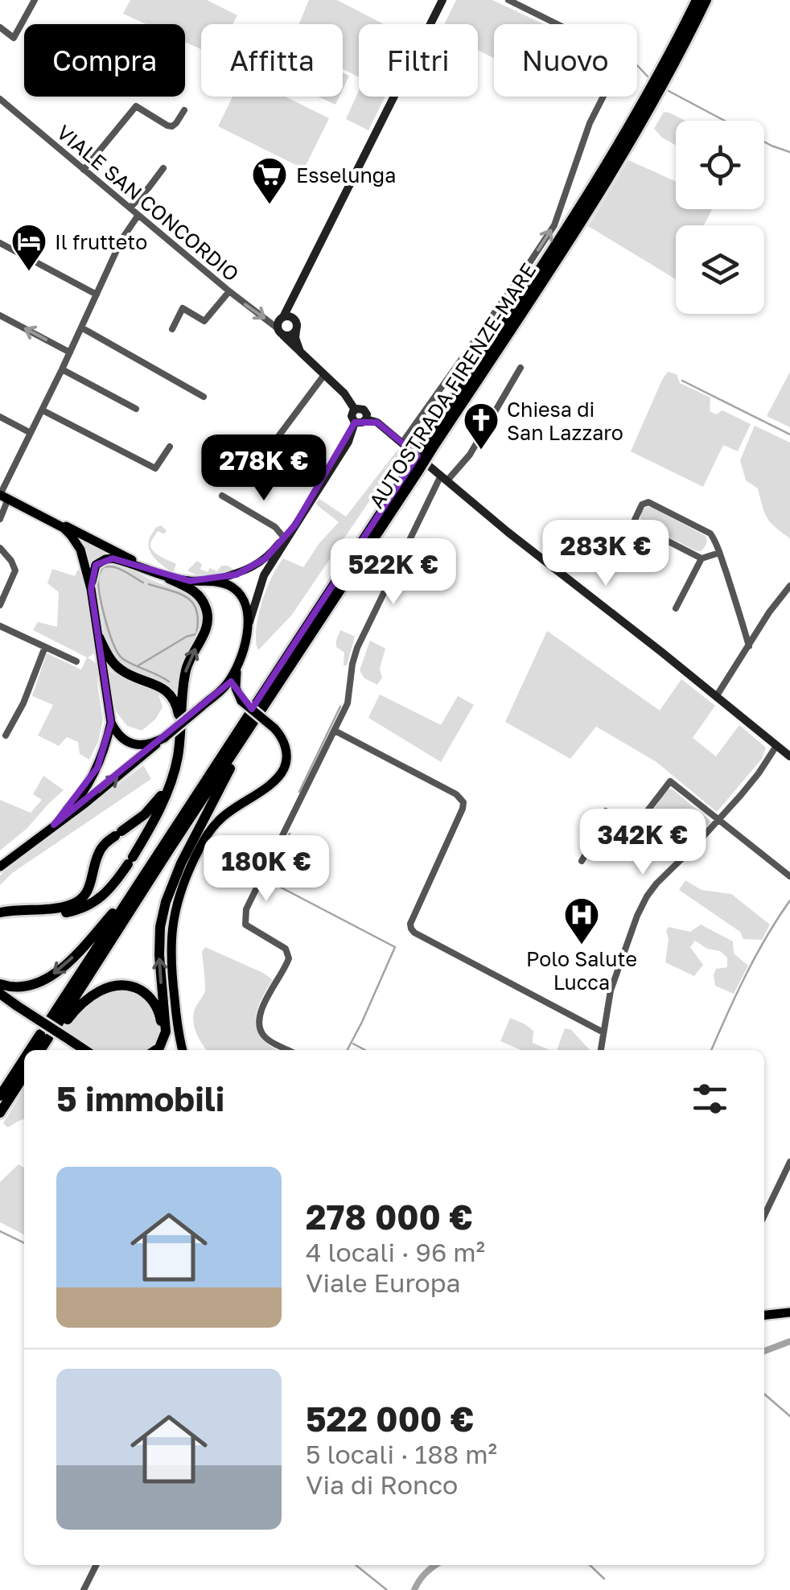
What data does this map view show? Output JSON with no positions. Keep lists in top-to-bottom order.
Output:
{
  "streets": {
    "highway": ["AUTOSTRADA FIRENZE-MARE"],
    "main road": ["VIALE SAN CONCORDIO"]
  },
  "places": {
    "supermarket": ["Esselunga"],
    "hotel": ["Il frutteto"],
    "church": ["Chiesa di San Lazzaro"],
    "hospital": ["Polo Salute Lucca"]
  },
  "page": {
    "chip": [
      "Compra",
      "Affitta",
      "Filtri",
      "Nuovo"
    ],
    "price": [
      "278K €",
      "283K €",
      "522K €",
      "342K €",
      "180K €"
    ],
    "heading": "5 immobili",
    "list": [
      {
        "name": "278 000 €",
        "note": "4 locali · 96 m² · Viale Europa"
      },
      {
        "name": "522 000 €",
        "note": "5 locali · 188 m² · Via di Ronco"
      }
    ]
  }
}
